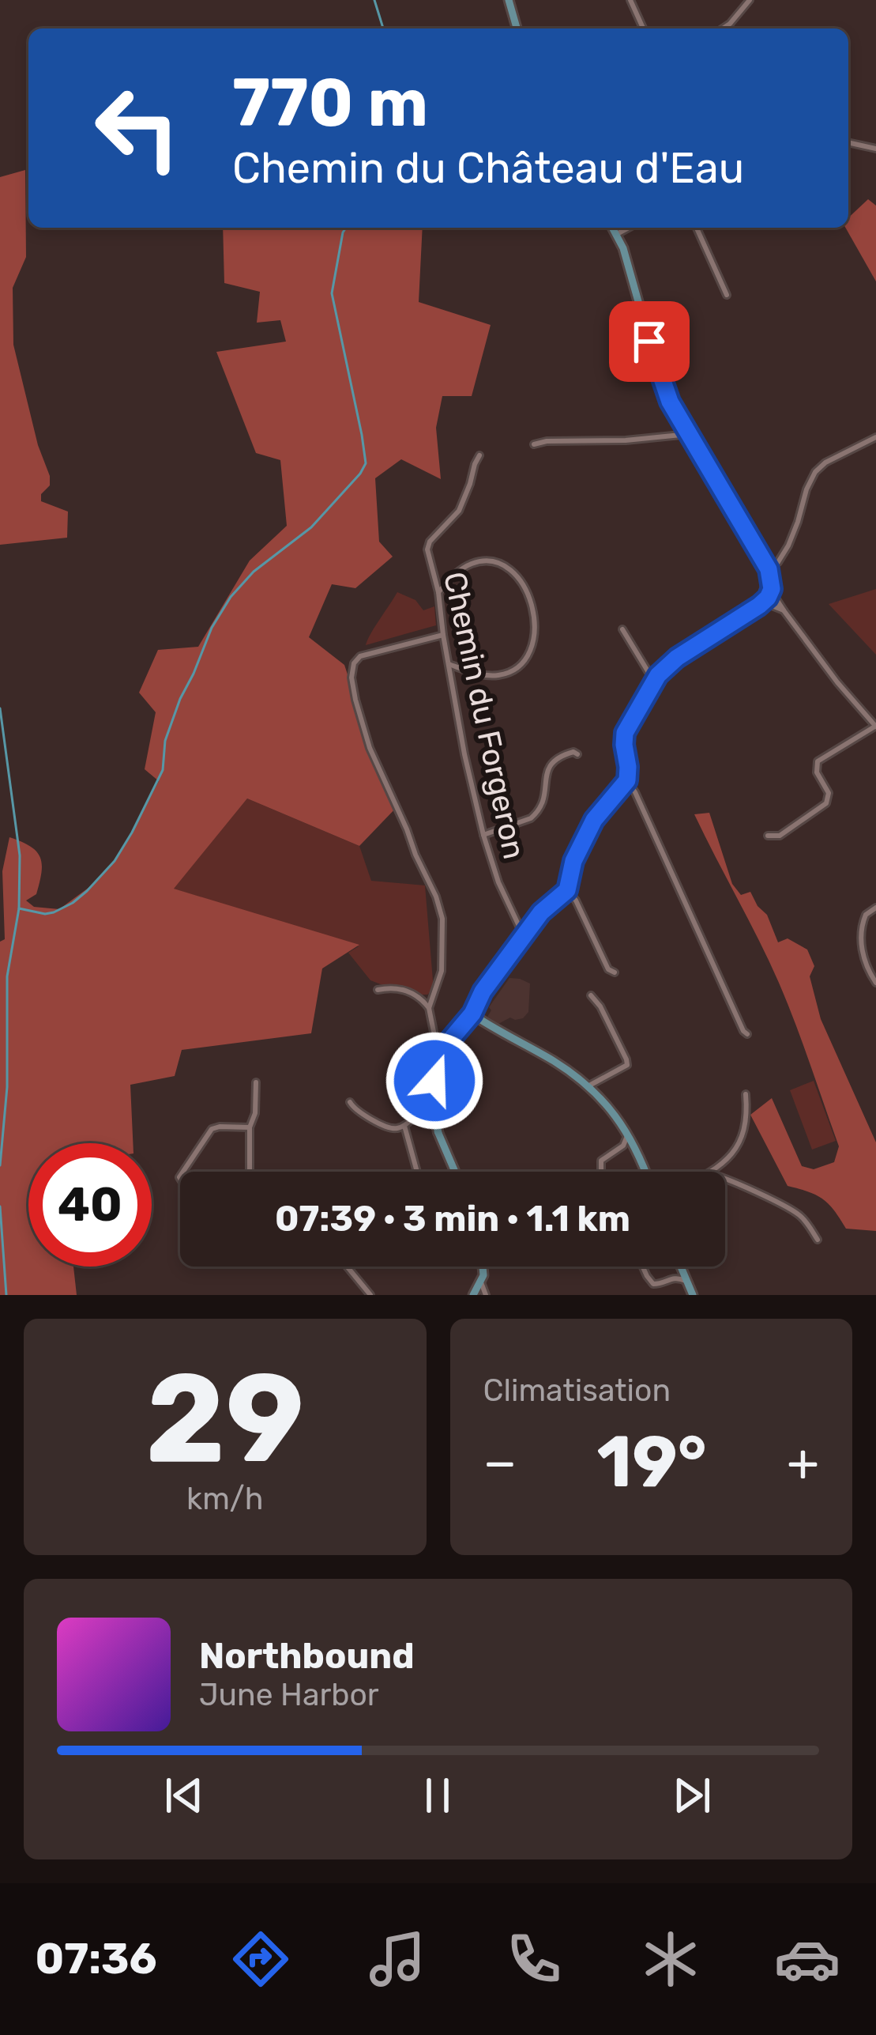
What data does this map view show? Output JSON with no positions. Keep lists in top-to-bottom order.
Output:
{
  "streets": {
    "street": ["Chemin du Forgeron"]
  },
  "page": {
    "turn": ["770 m", "Chemin du Château d'Eau"],
    "limit": "40",
    "trip": "07:39 · 3 min · 1.1 km",
    "tile": [
      ["29", "km/h"],
      "Climatisation"
    ],
    "heat": ["−", "19°", "+"],
    "song": ["Northbound", "June Harbor"],
    "tabs": "07:36"
  }
}
